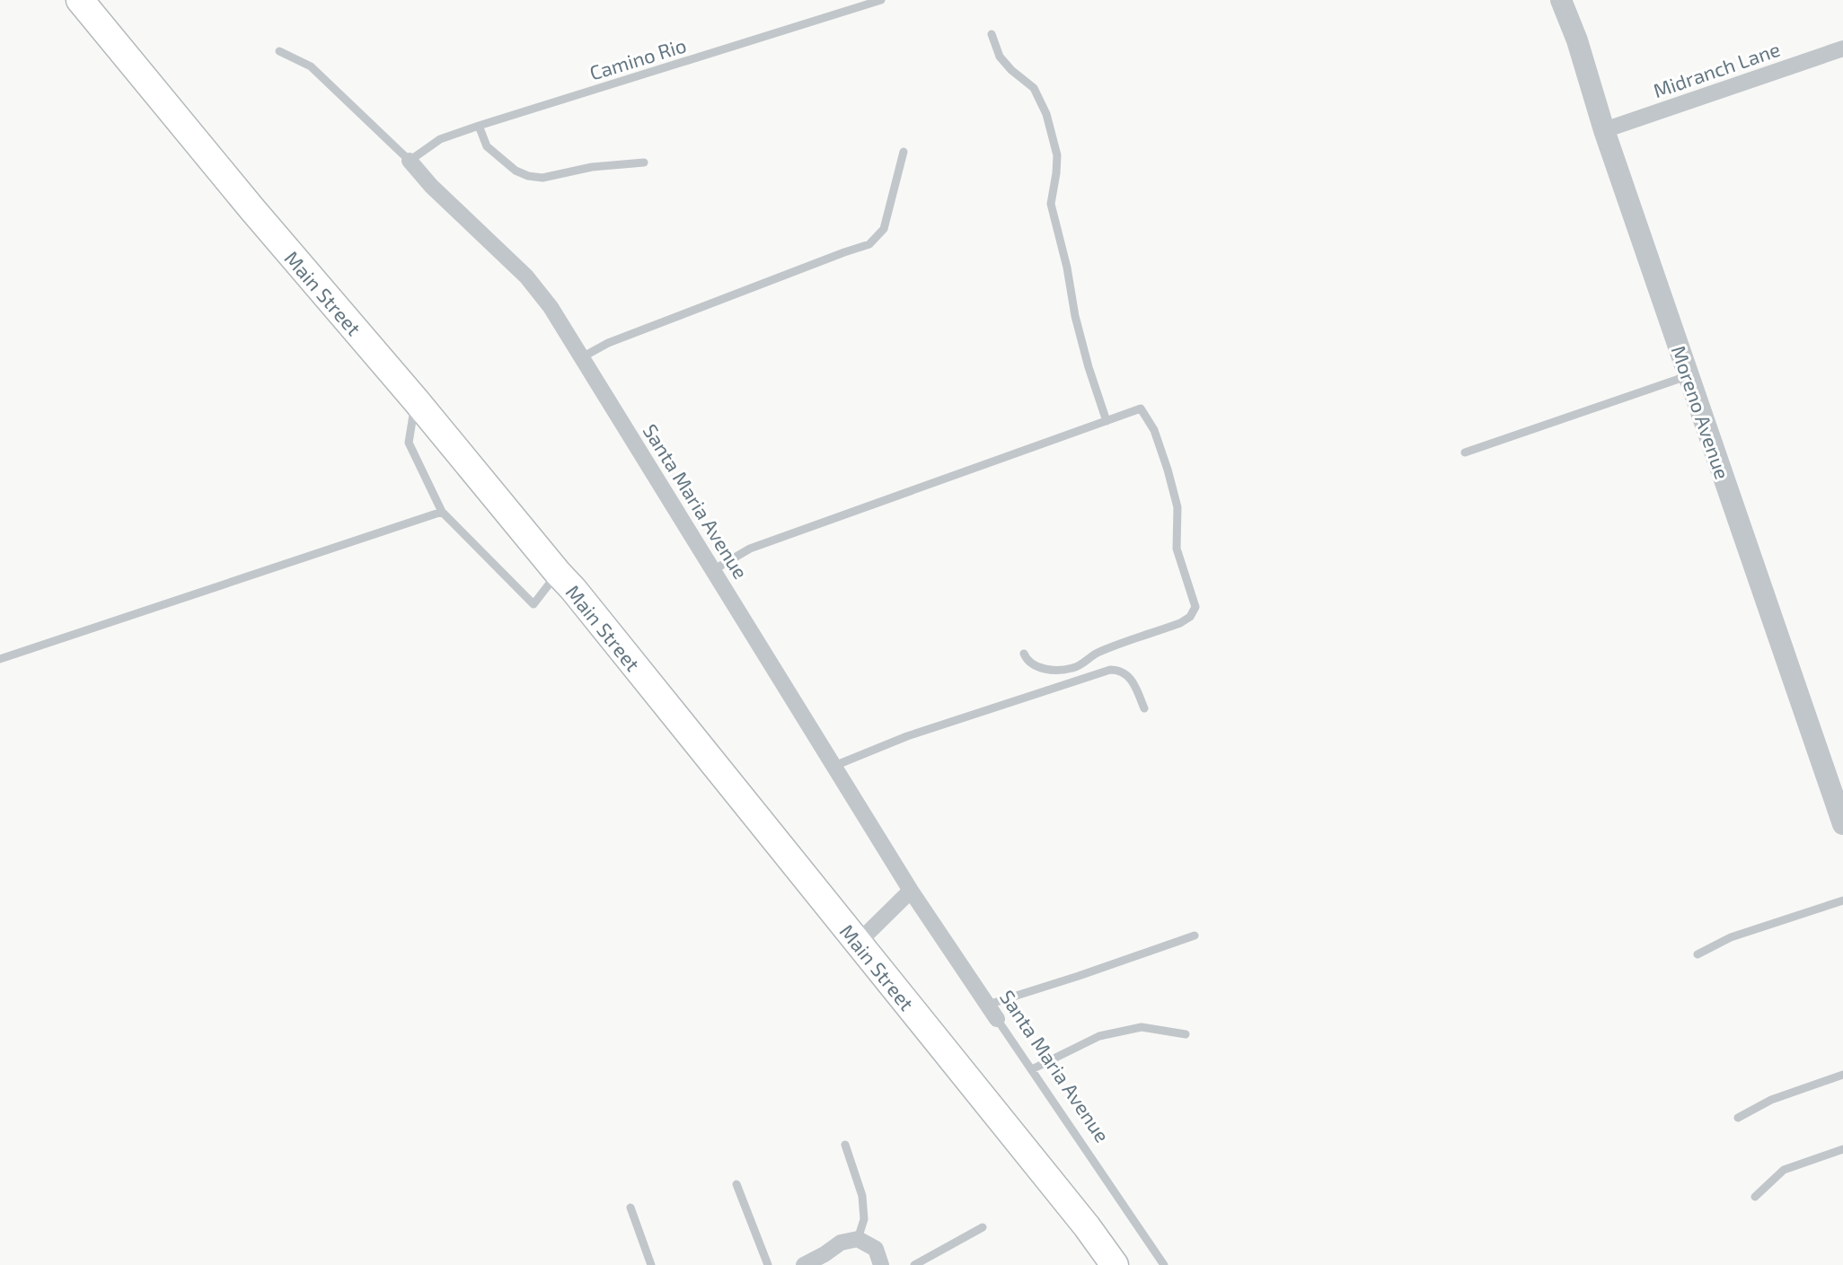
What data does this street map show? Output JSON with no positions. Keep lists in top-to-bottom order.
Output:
{
  "streets": {
    "main road": ["Main Street"],
    "street": ["Midranch Lane", "Moreno Avenue", "Santa Maria Avenue"],
    "lane": ["Camino Rio"]
  },
  "crossings": [
    ["Camino Rio", "Santa Maria Avenue"],
    ["Midranch Lane", "Moreno Avenue"]
  ]
}
